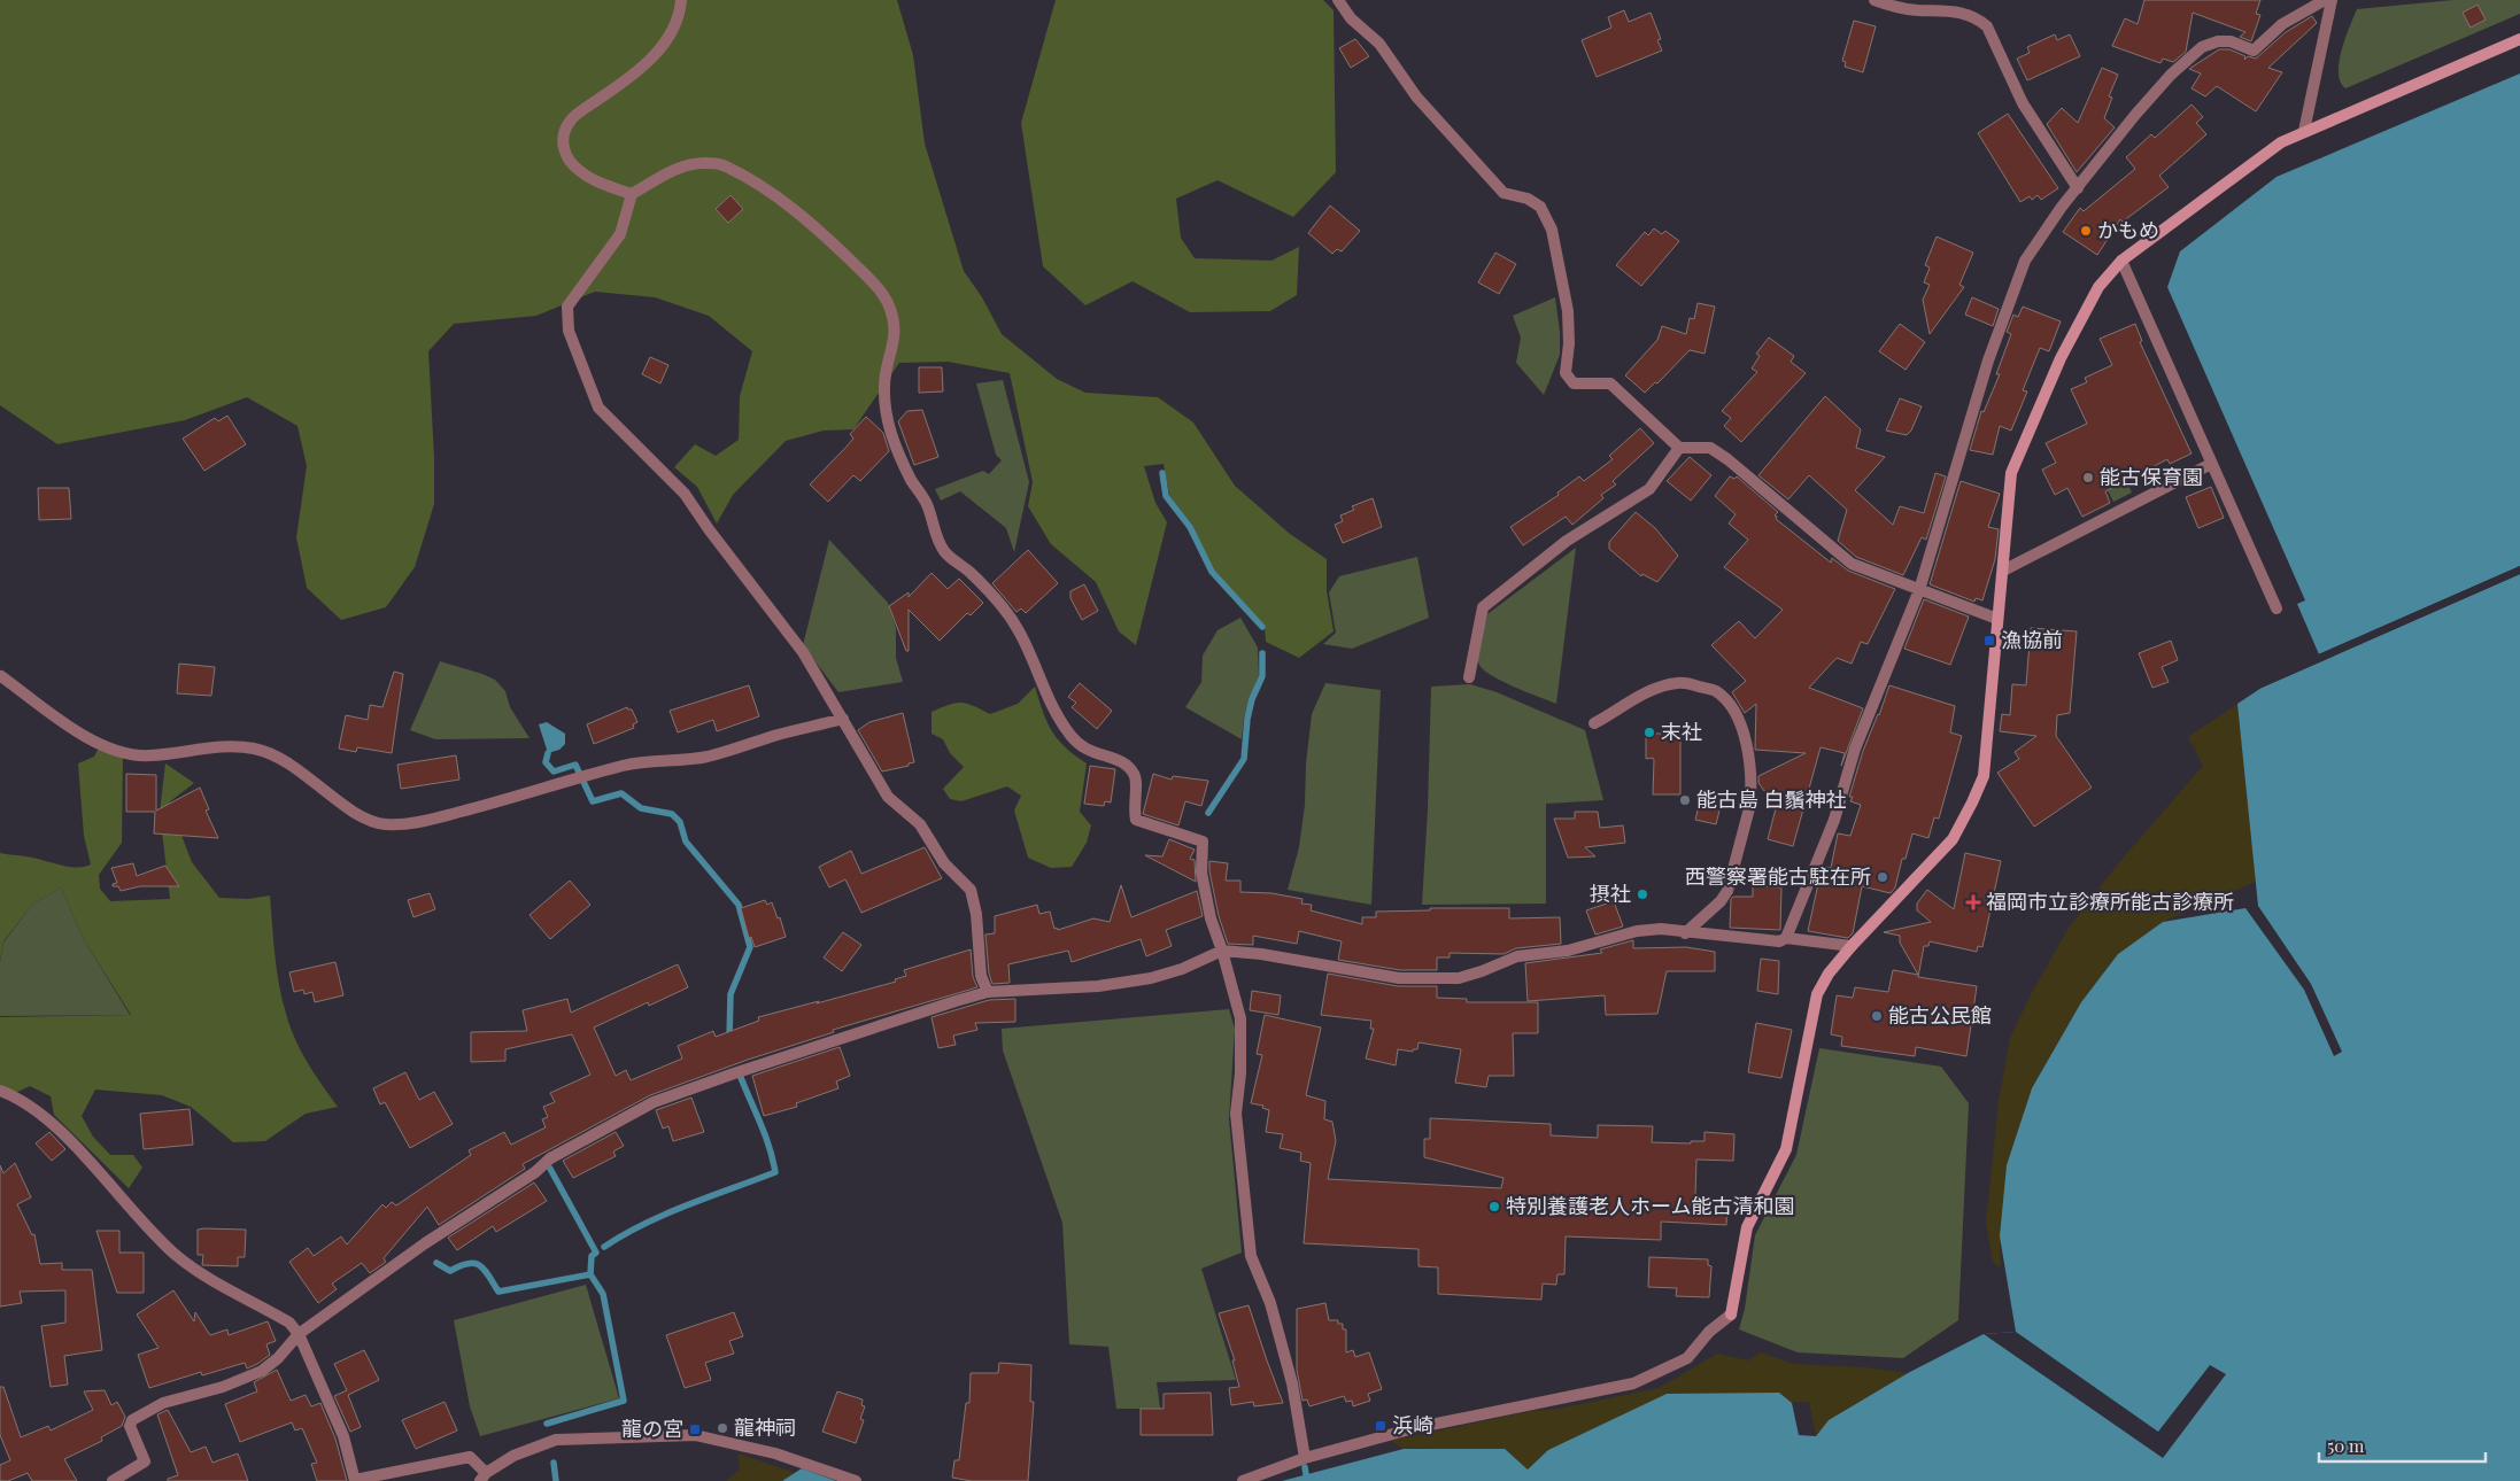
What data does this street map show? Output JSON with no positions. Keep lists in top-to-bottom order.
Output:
{
  "places": {
    "other": [
      "かもめ",
      "能古保育園",
      "末社",
      "能古島 白鬚神社",
      "西警察署能古駐在所",
      "摂社",
      "能古公民館",
      "特別養護老人ホーム能古清和園",
      "龍神祠"
    ],
    "transit": ["漁協前", "浜崎", "龍の宮"],
    "health": ["福岡市立診療所能古診療所"]
  },
  "scale_bar": "50 m"
}
